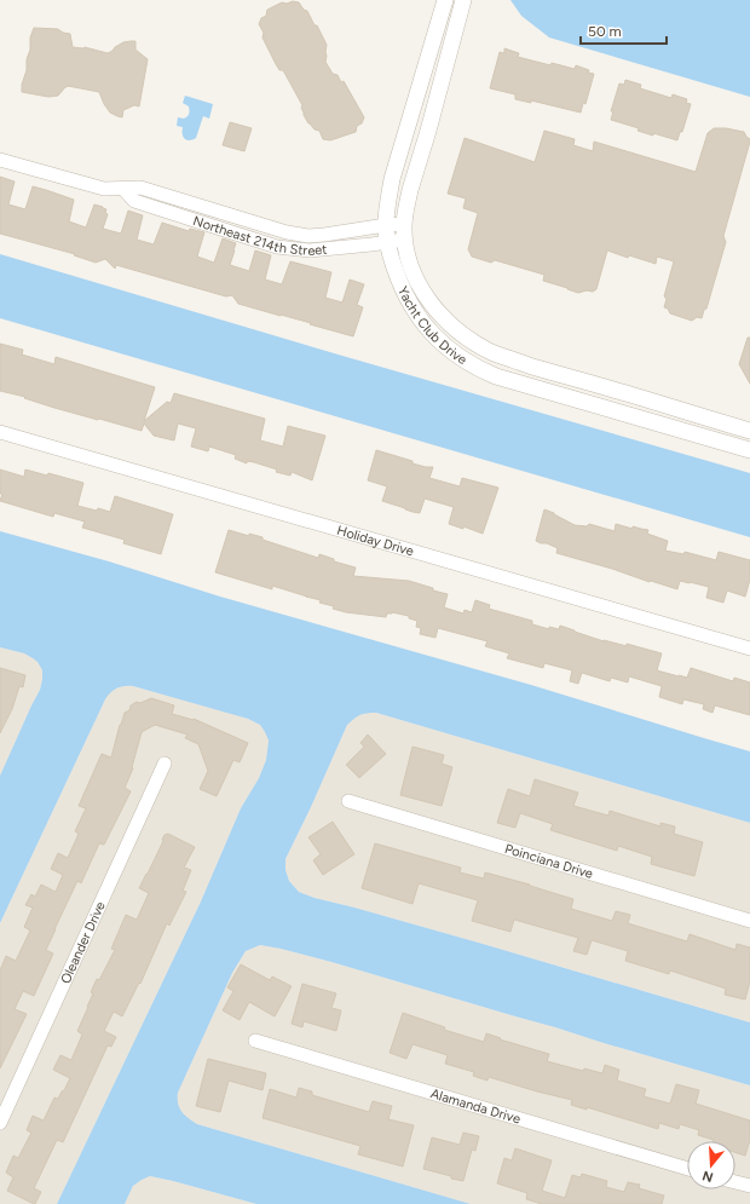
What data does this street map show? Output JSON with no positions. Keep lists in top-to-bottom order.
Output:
{
  "streets": {
    "street": [
      "Northeast 214th Street",
      "Yacht Club Drive",
      "Holiday Drive",
      "Poinciana Drive",
      "Oleander Drive",
      "Alamanda Drive"
    ]
  },
  "crossings": [
    ["Northeast 214th Street", "Yacht Club Drive"]
  ],
  "scale_bar": "50 m",
  "north": "bottom"
}
